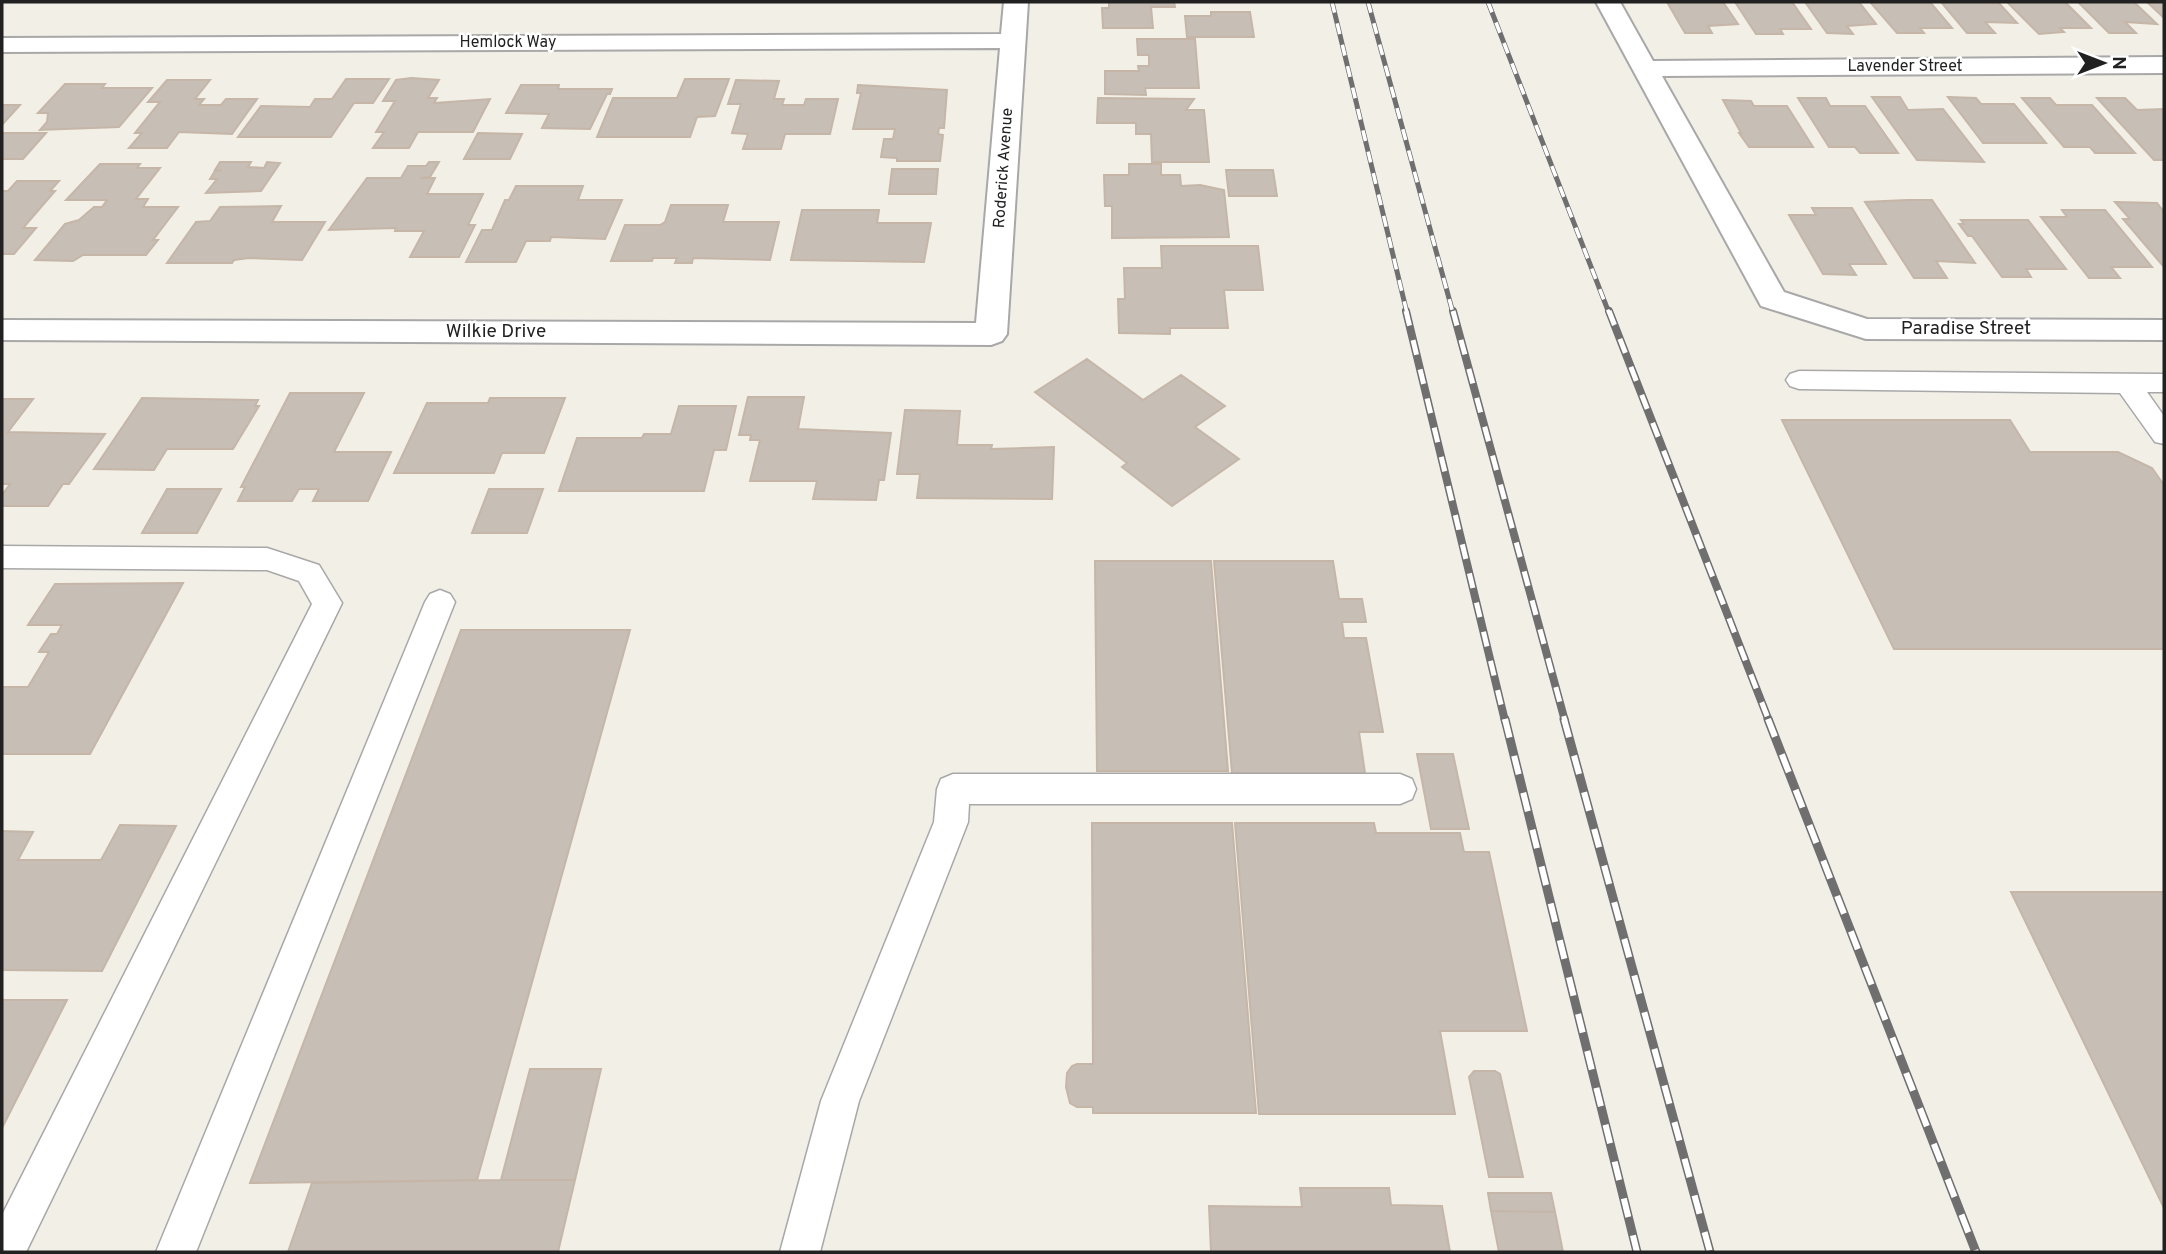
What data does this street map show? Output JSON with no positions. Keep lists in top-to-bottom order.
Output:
{
  "streets": {
    "street": [
      "Hemlock Way",
      "Lavender Street",
      "Roderick Avenue",
      "Paradise Street",
      "Wilkie Drive"
    ]
  },
  "crossings": [
    ["Hemlock Way", "Roderick Avenue"],
    ["Lavender Street", "Paradise Street"],
    ["Roderick Avenue", "Wilkie Drive"]
  ],
  "north": "right"
}
